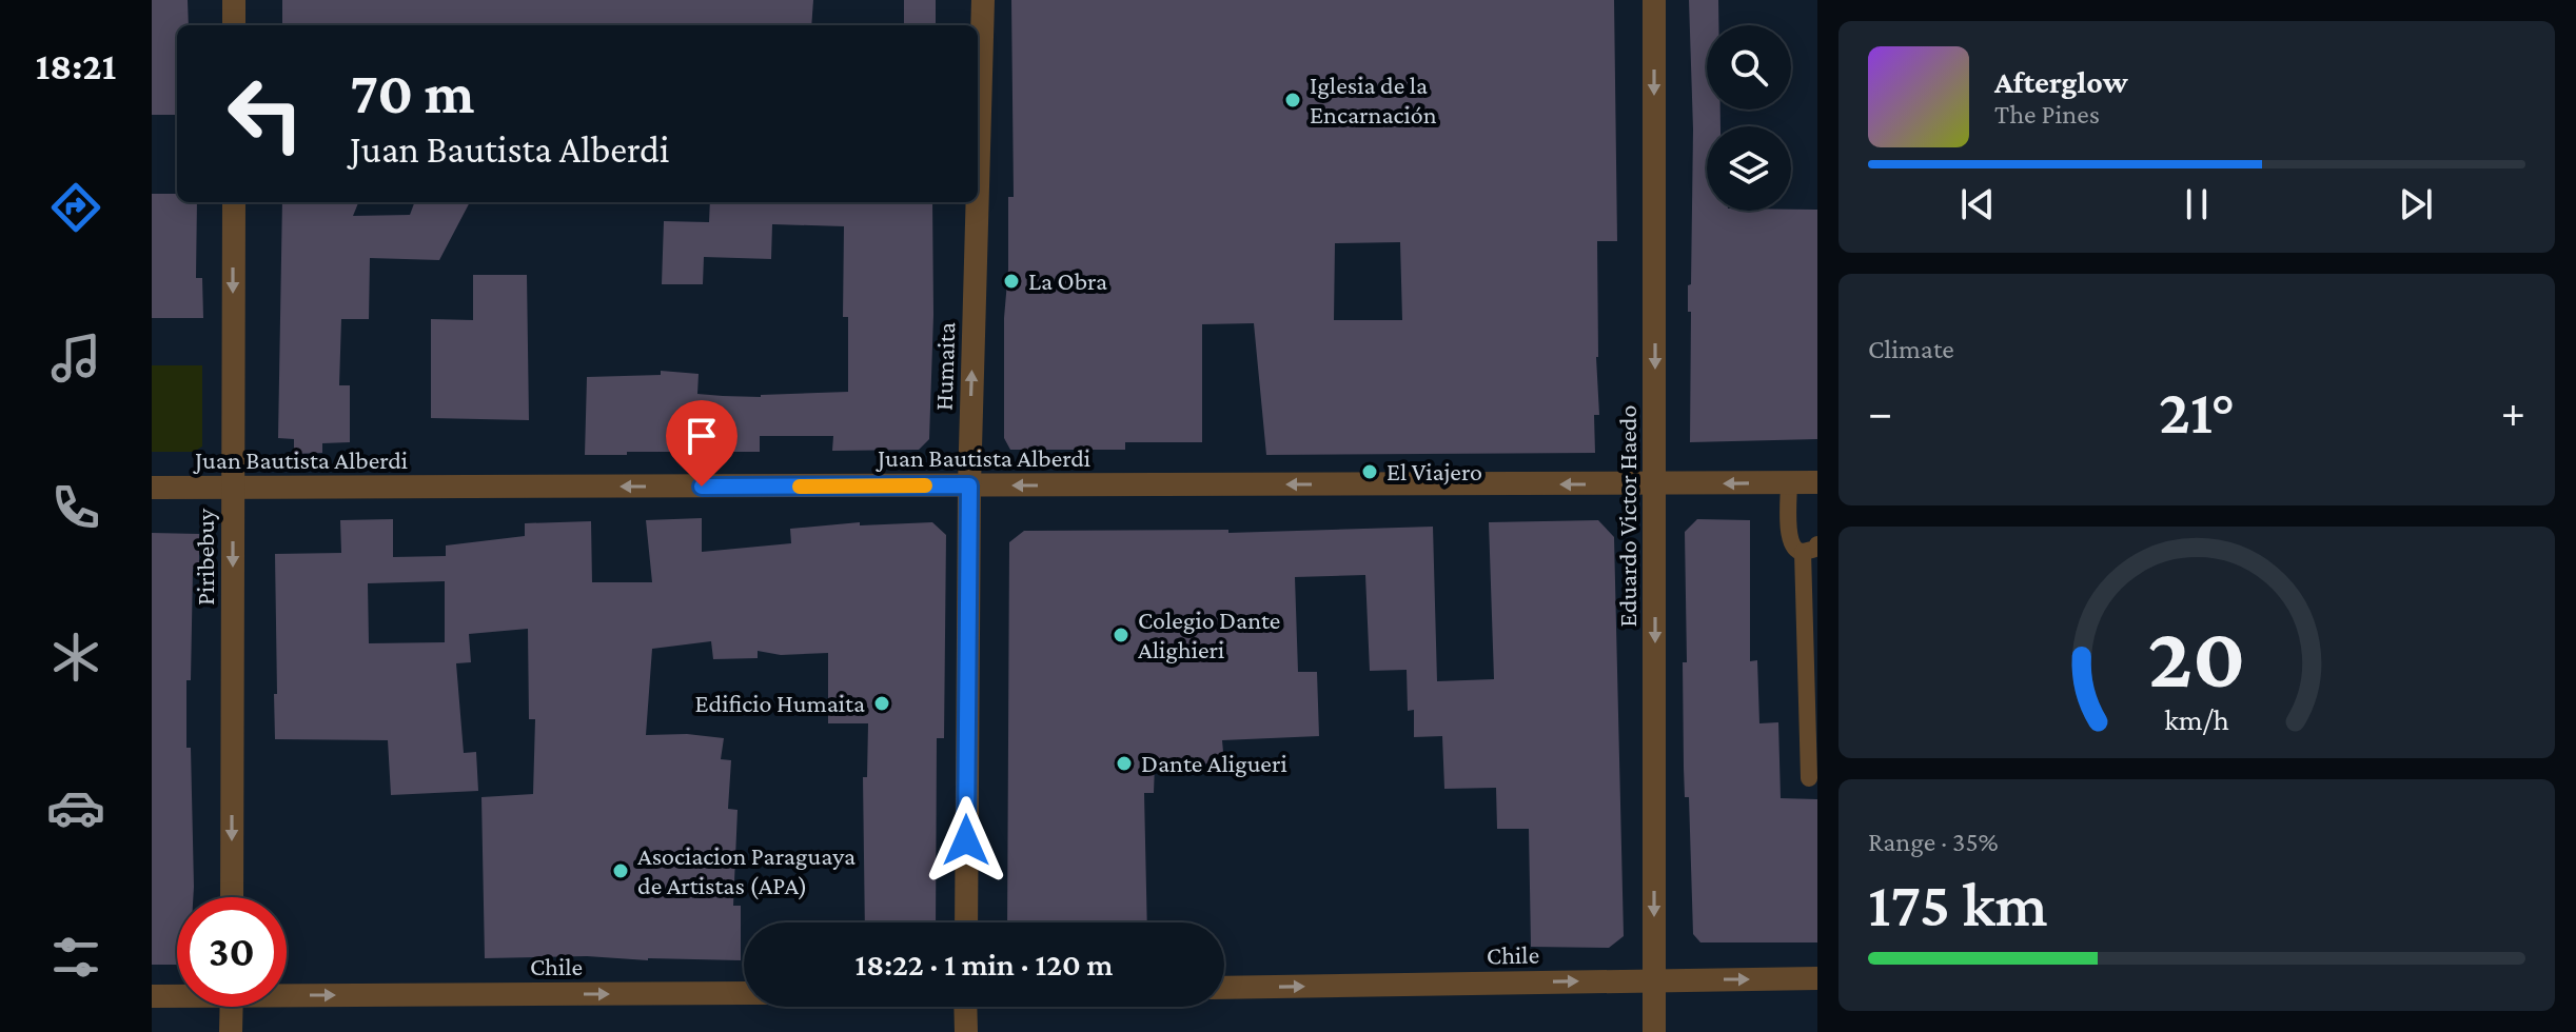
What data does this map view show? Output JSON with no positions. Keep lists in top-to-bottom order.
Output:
{
  "streets": {
    "street": [
      "Humaita",
      "Juan Bautista Alberdi",
      "Eduardo Victor Haedo",
      "Piribebuy",
      "Chile"
    ]
  },
  "crossings": [
    ["Humaita", "Juan Bautista Alberdi"],
    ["Juan Bautista Alberdi", "Eduardo Victor Haedo"],
    ["Juan Bautista Alberdi", "Piribebuy"],
    ["Eduardo Victor Haedo", "Chile"]
  ],
  "one_way": [
    "Humaita",
    "Juan Bautista Alberdi",
    "Eduardo Victor Haedo",
    "Piribebuy",
    "Chile"
  ],
  "places": [
    "Iglesia de la Encarnación",
    "La Obra",
    "El Viajero",
    "Colegio Dante Alighieri",
    "Edificio Humaita",
    "Dante Aligueri",
    "Asociacion Paraguaya de Artistas (APA)"
  ],
  "page": {
    "tabs": "18:21",
    "turn": ["70 m", "Juan Bautista Alberdi"],
    "song": ["Afterglow", "The Pines"],
    "tile": [
      "Climate",
      ["Range · 35%", "175 km"]
    ],
    "heat": ["−", "21°", "+"],
    "limit": "30",
    "trip": "18:22 · 1 min · 120 m",
    "gauge": ["20", "km/h"]
  }
}
